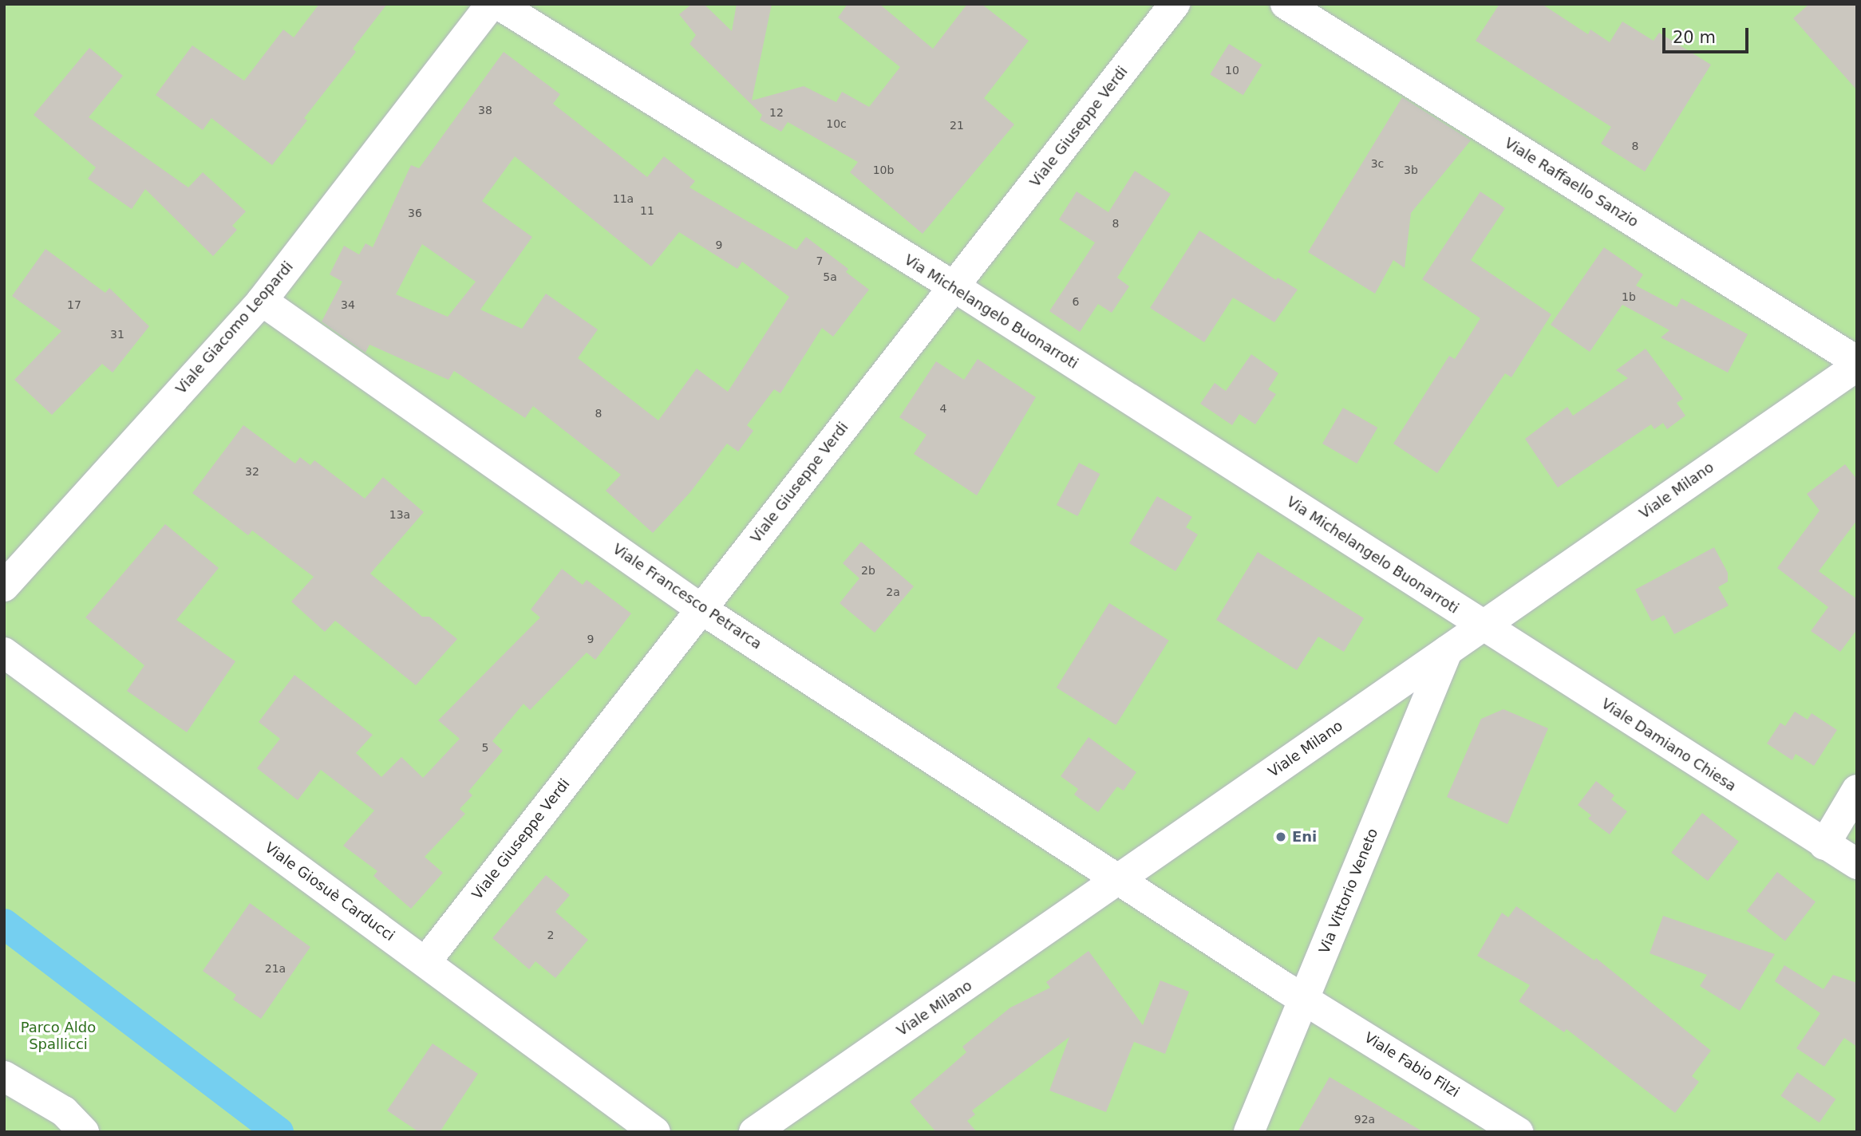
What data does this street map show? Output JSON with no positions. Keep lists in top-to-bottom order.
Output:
{
  "streets": {
    "street": [
      "Viale Giuseppe Verdi",
      "Viale Raffaello Sanzio",
      "Via Michelangelo Buonarroti",
      "Viale Giacomo Leopardi",
      "Viale Milano",
      "Viale Francesco Petrarca",
      "Viale Damiano Chiesa",
      "Via Vittorio Veneto",
      "Viale Giosuè Carducci",
      "Viale Fabio Filzi"
    ]
  },
  "crossings": [
    ["Viale Giuseppe Verdi", "Via Michelangelo Buonarroti"],
    ["Viale Giuseppe Verdi", "Viale Francesco Petrarca"],
    ["Viale Giuseppe Verdi", "Viale Giosuè Carducci"],
    ["Via Michelangelo Buonarroti", "Viale Milano"],
    ["Via Michelangelo Buonarroti", "Viale Damiano Chiesa"],
    ["Viale Giacomo Leopardi", "Viale Francesco Petrarca"],
    ["Viale Milano", "Viale Francesco Petrarca"],
    ["Viale Milano", "Viale Damiano Chiesa"],
    ["Viale Milano", "Via Vittorio Veneto"],
    ["Viale Francesco Petrarca", "Via Vittorio Veneto"],
    ["Viale Francesco Petrarca", "Viale Fabio Filzi"],
    ["Via Vittorio Veneto", "Viale Fabio Filzi"]
  ],
  "parks": ["Parco Aldo Spallicci"],
  "places": ["Eni"],
  "house_numbers": [
    "10",
    "38",
    "12",
    "10c",
    "21",
    "8",
    "3c",
    "10b",
    "3b",
    "11a",
    "11",
    "36",
    "8",
    "9",
    "7",
    "5a",
    "1b",
    "6",
    "17",
    "34",
    "31",
    "4",
    "8",
    "32",
    "13a",
    "2b",
    "2a",
    "9",
    "5",
    "2",
    "21a",
    "92a"
  ],
  "scale_bar": "20 m"
}
